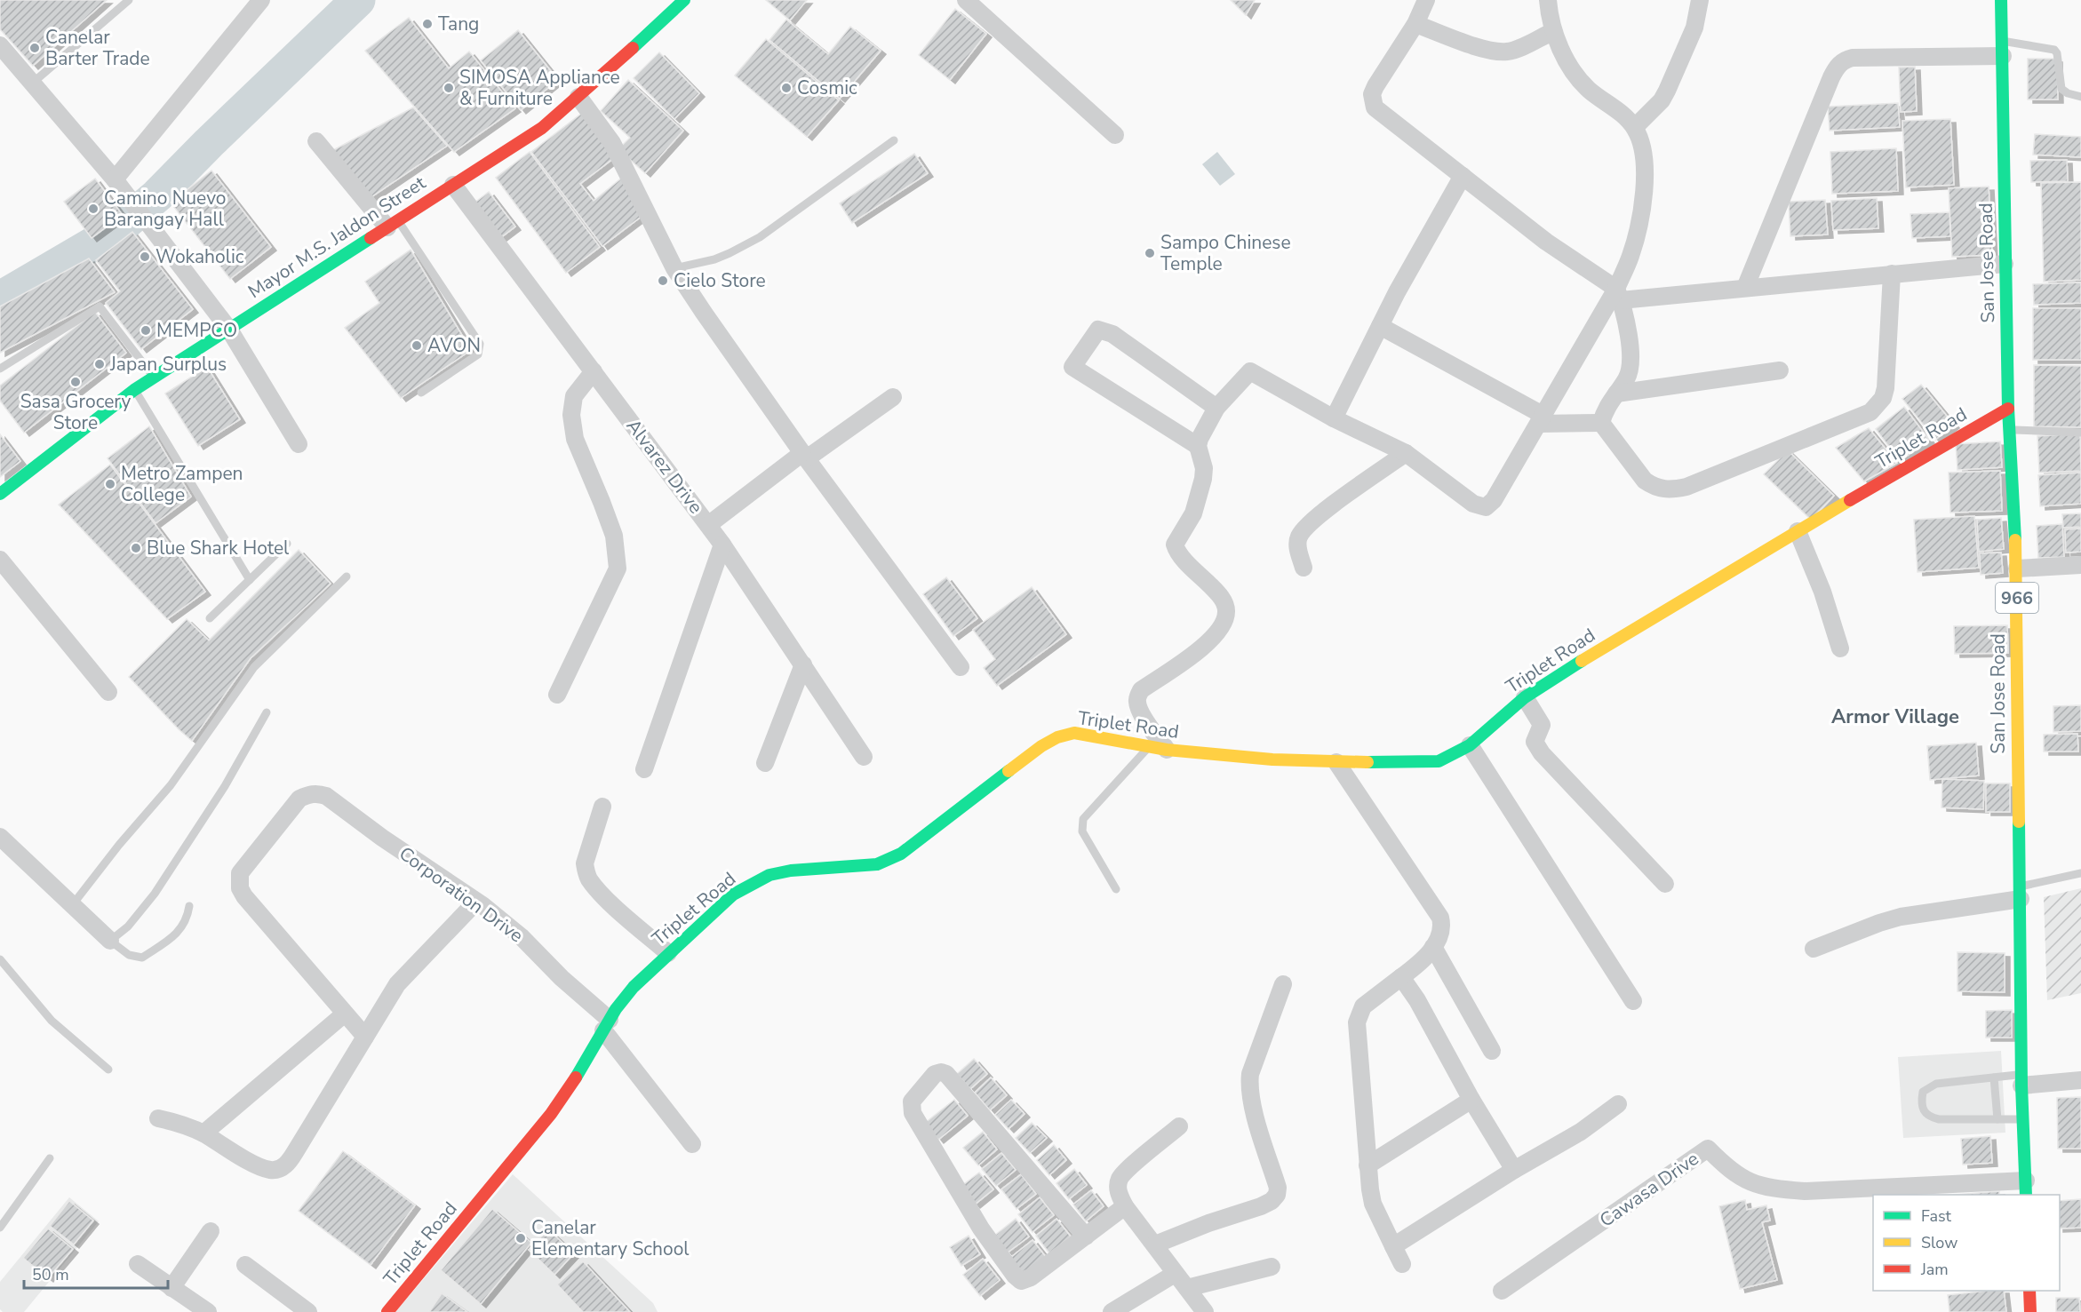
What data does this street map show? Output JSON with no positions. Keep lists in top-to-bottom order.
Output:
{
  "streets": {
    "main road": [
      "Mayor M.S. Jaldon Street",
      "San Jose Road",
      "Triplet Road",
      "966"
    ],
    "street": ["Alvarez Drive", "Corporation Drive", "Cawasa Drive"]
  },
  "crossings": [
    ["Mayor M.S. Jaldon Street", "Alvarez Drive"],
    ["San Jose Road", "Triplet Road"],
    ["San Jose Road", "Cawasa Drive"],
    ["Triplet Road", "Corporation Drive"]
  ],
  "districts": ["Armor Village"],
  "places": [
    "Tang",
    "Canelar Barter Trade",
    "SIMOSA Appliance & Furniture",
    "Cosmic",
    "Camino Nuevo Barangay Hall",
    "Sampo Chinese Temple",
    "Wokaholic",
    "Cielo Store",
    "MEMPCO",
    "AVON",
    "Japan Surplus",
    "Sasa Grocery Store",
    "Metro Zampen College",
    "Blue Shark Hotel",
    "Canelar Elementary School"
  ],
  "legend": ["Fast", "Slow", "Jam"],
  "scale_bar": "50 m"
}
